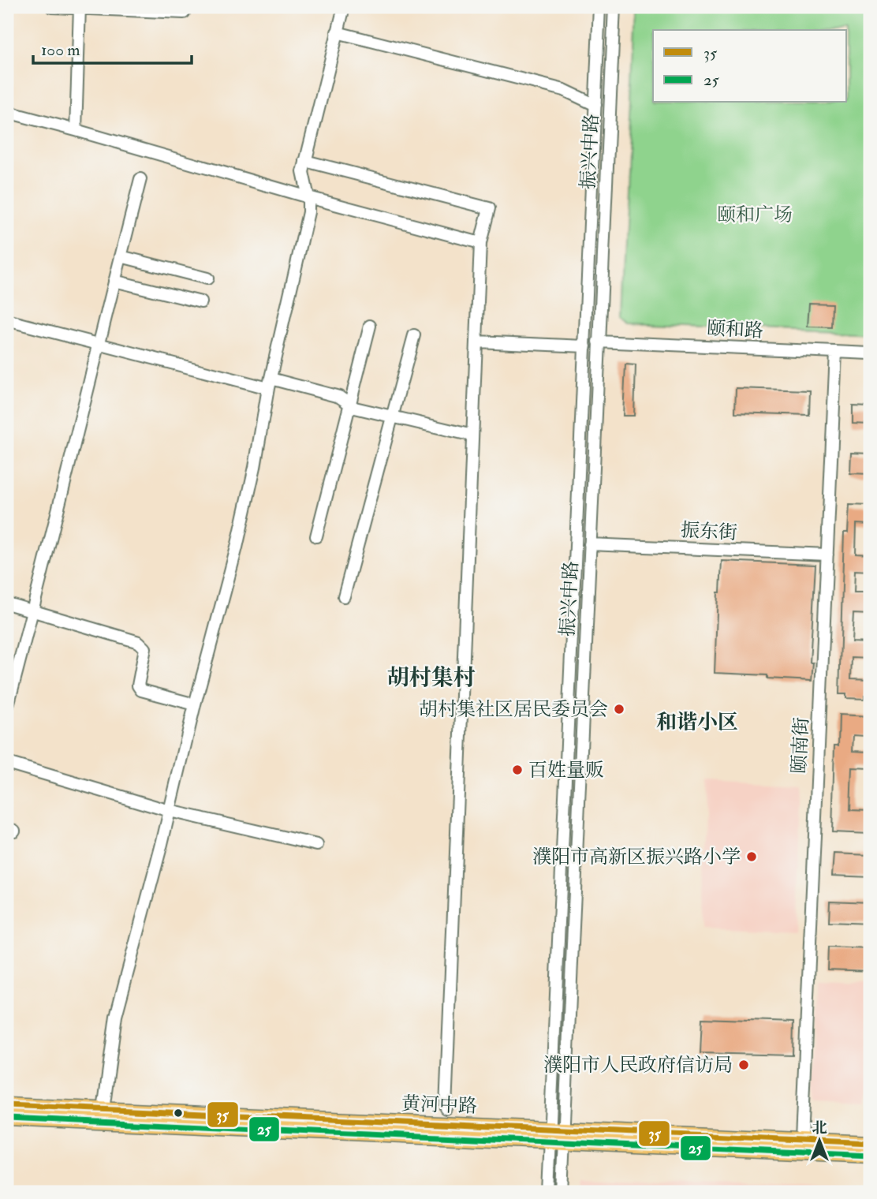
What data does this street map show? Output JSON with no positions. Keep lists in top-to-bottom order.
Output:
{
  "streets": {
    "main road": ["黄河中路"],
    "street": [
      "振兴中路",
      "颐和路",
      "振东街",
      "颐南街"
    ]
  },
  "crossings": [
    ["振兴中路", "颐和路"],
    ["振兴中路", "振东街"],
    ["振兴中路", "黄河中路"],
    ["颐和路", "颐南街"],
    ["振东街", "颐南街"],
    ["颐南街", "黄河中路"]
  ],
  "districts": ["胡村集村", "和谐小区"],
  "parks": ["颐和广场"],
  "places": [
    "胡村集社区居民委员会",
    "百姓量贩",
    "濮阳市高新区振兴路小学",
    "濮阳市人民政府信访局"
  ],
  "lines": ["transit line 35", "transit line 25"],
  "legend": ["35", "25"],
  "scale_bar": "100 m",
  "north": "top"
}
